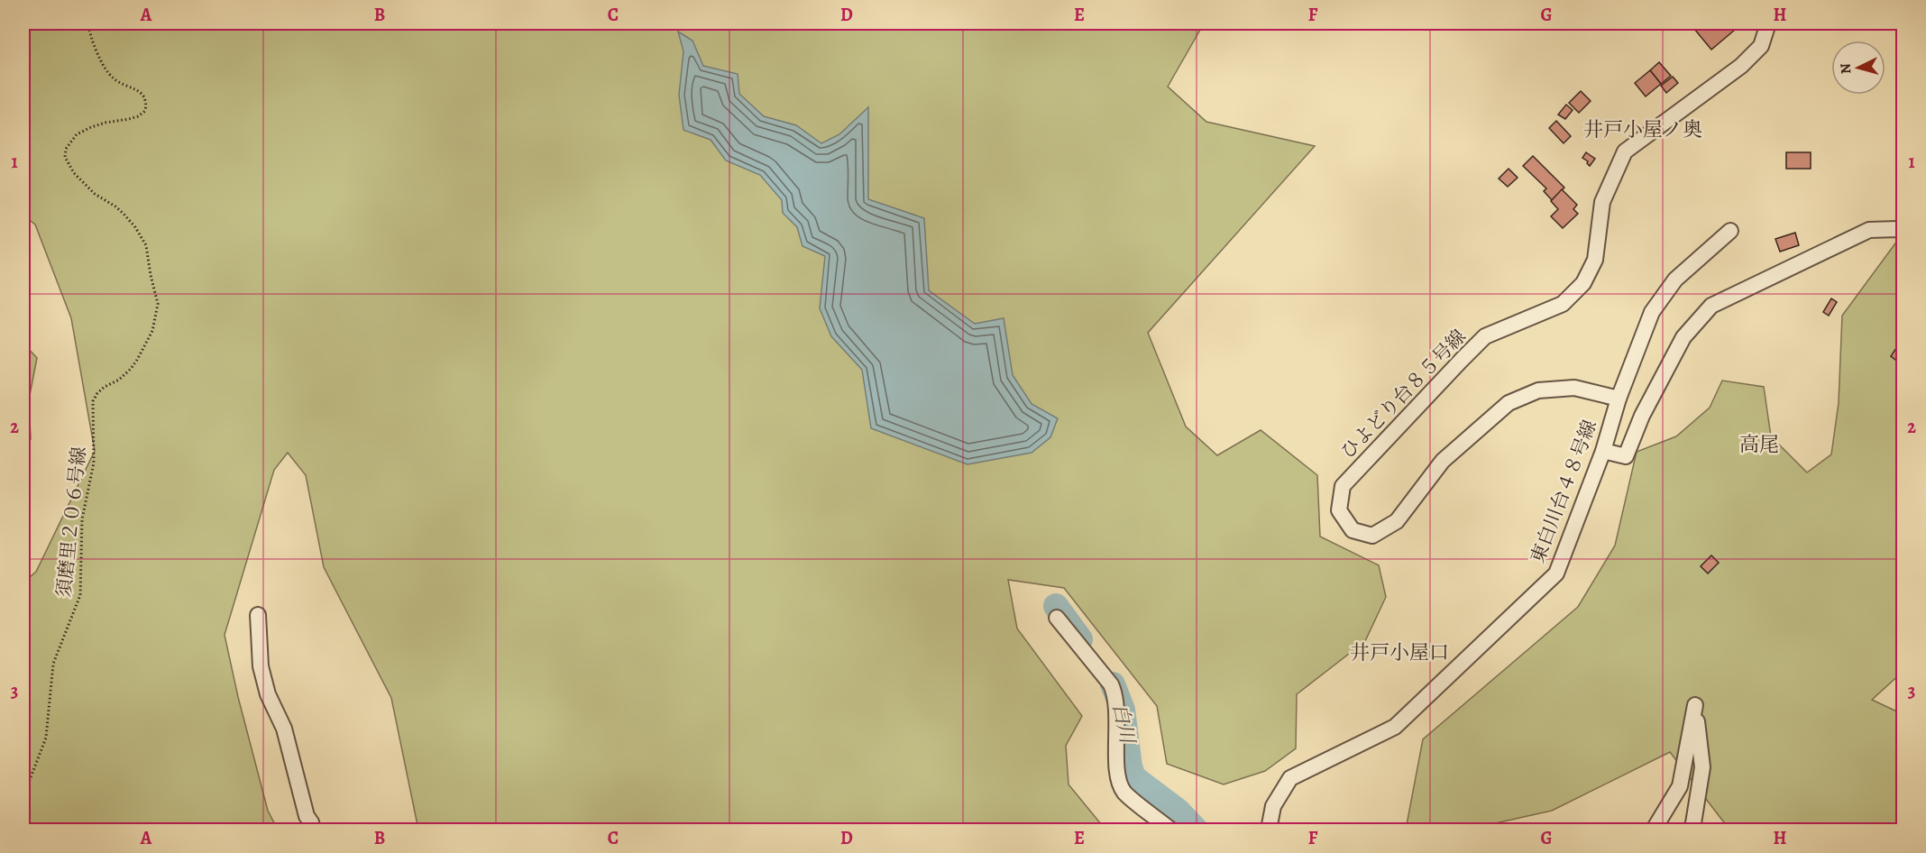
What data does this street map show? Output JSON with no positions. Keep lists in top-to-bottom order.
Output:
{
  "streets": {
    "street": ["ひよどり台８５号線", "東白川台４８号線"],
    "path": ["須磨里２０６号線"]
  },
  "crossings": [
    ["ひよどり台８５号線", "東白川台４８号線"]
  ],
  "districts": ["井戸小屋ノ奥", "高尾", "井戸小屋口"],
  "water": ["白川"],
  "north": "left",
  "grid": {
    "columns": [
      "A",
      "B",
      "C",
      "D",
      "E",
      "F",
      "G",
      "H"
    ],
    "rows": ["1", "2", "3"]
  }
}
